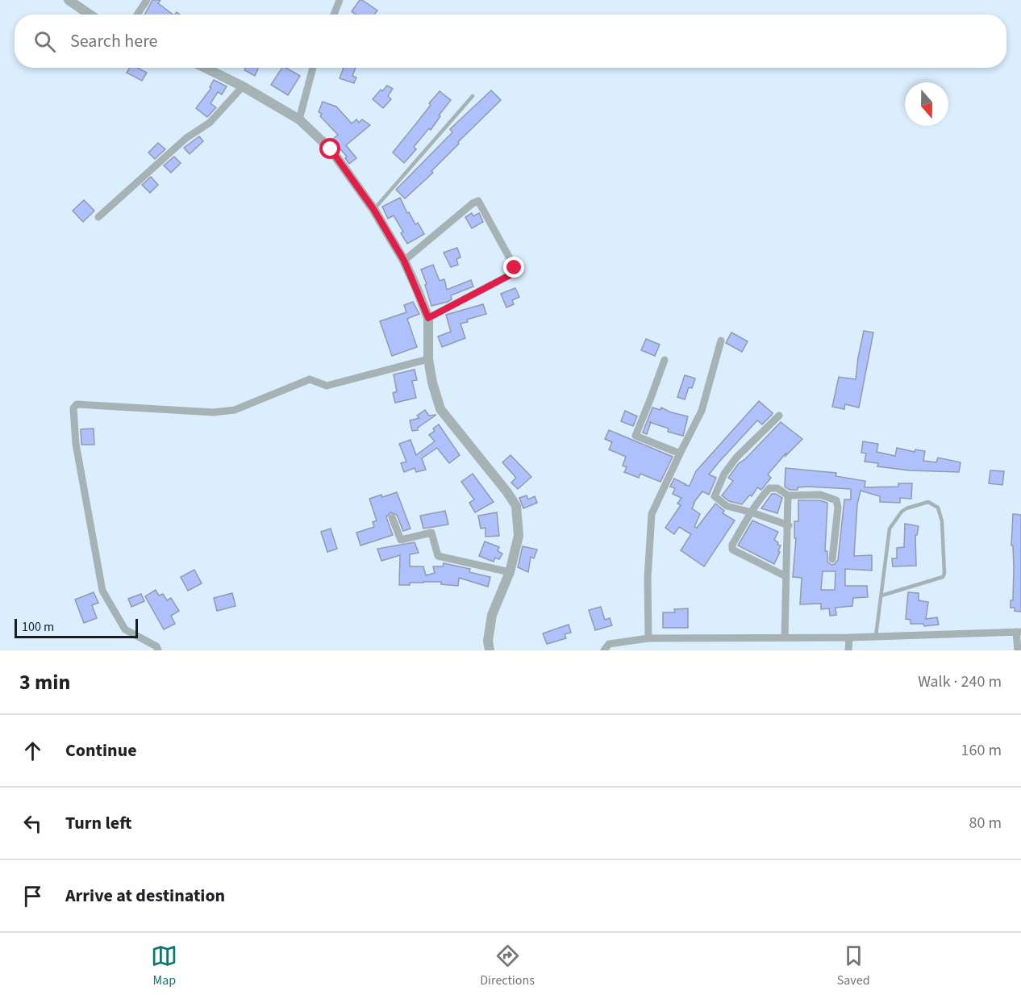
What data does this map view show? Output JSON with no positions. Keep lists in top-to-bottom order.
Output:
{
  "scale_bar": "100 m",
  "north": "bottom",
  "page": {
    "search": "Search here",
    "scale": "100 m",
    "heading": ["3 min", "Walk · 240 m"],
    "list": [
      ["Continue", "160 m"],
      ["Turn left", "80 m"],
      "Arrive at destination"
    ],
    "nav": ["Map", "Directions", "Saved"]
  }
}
